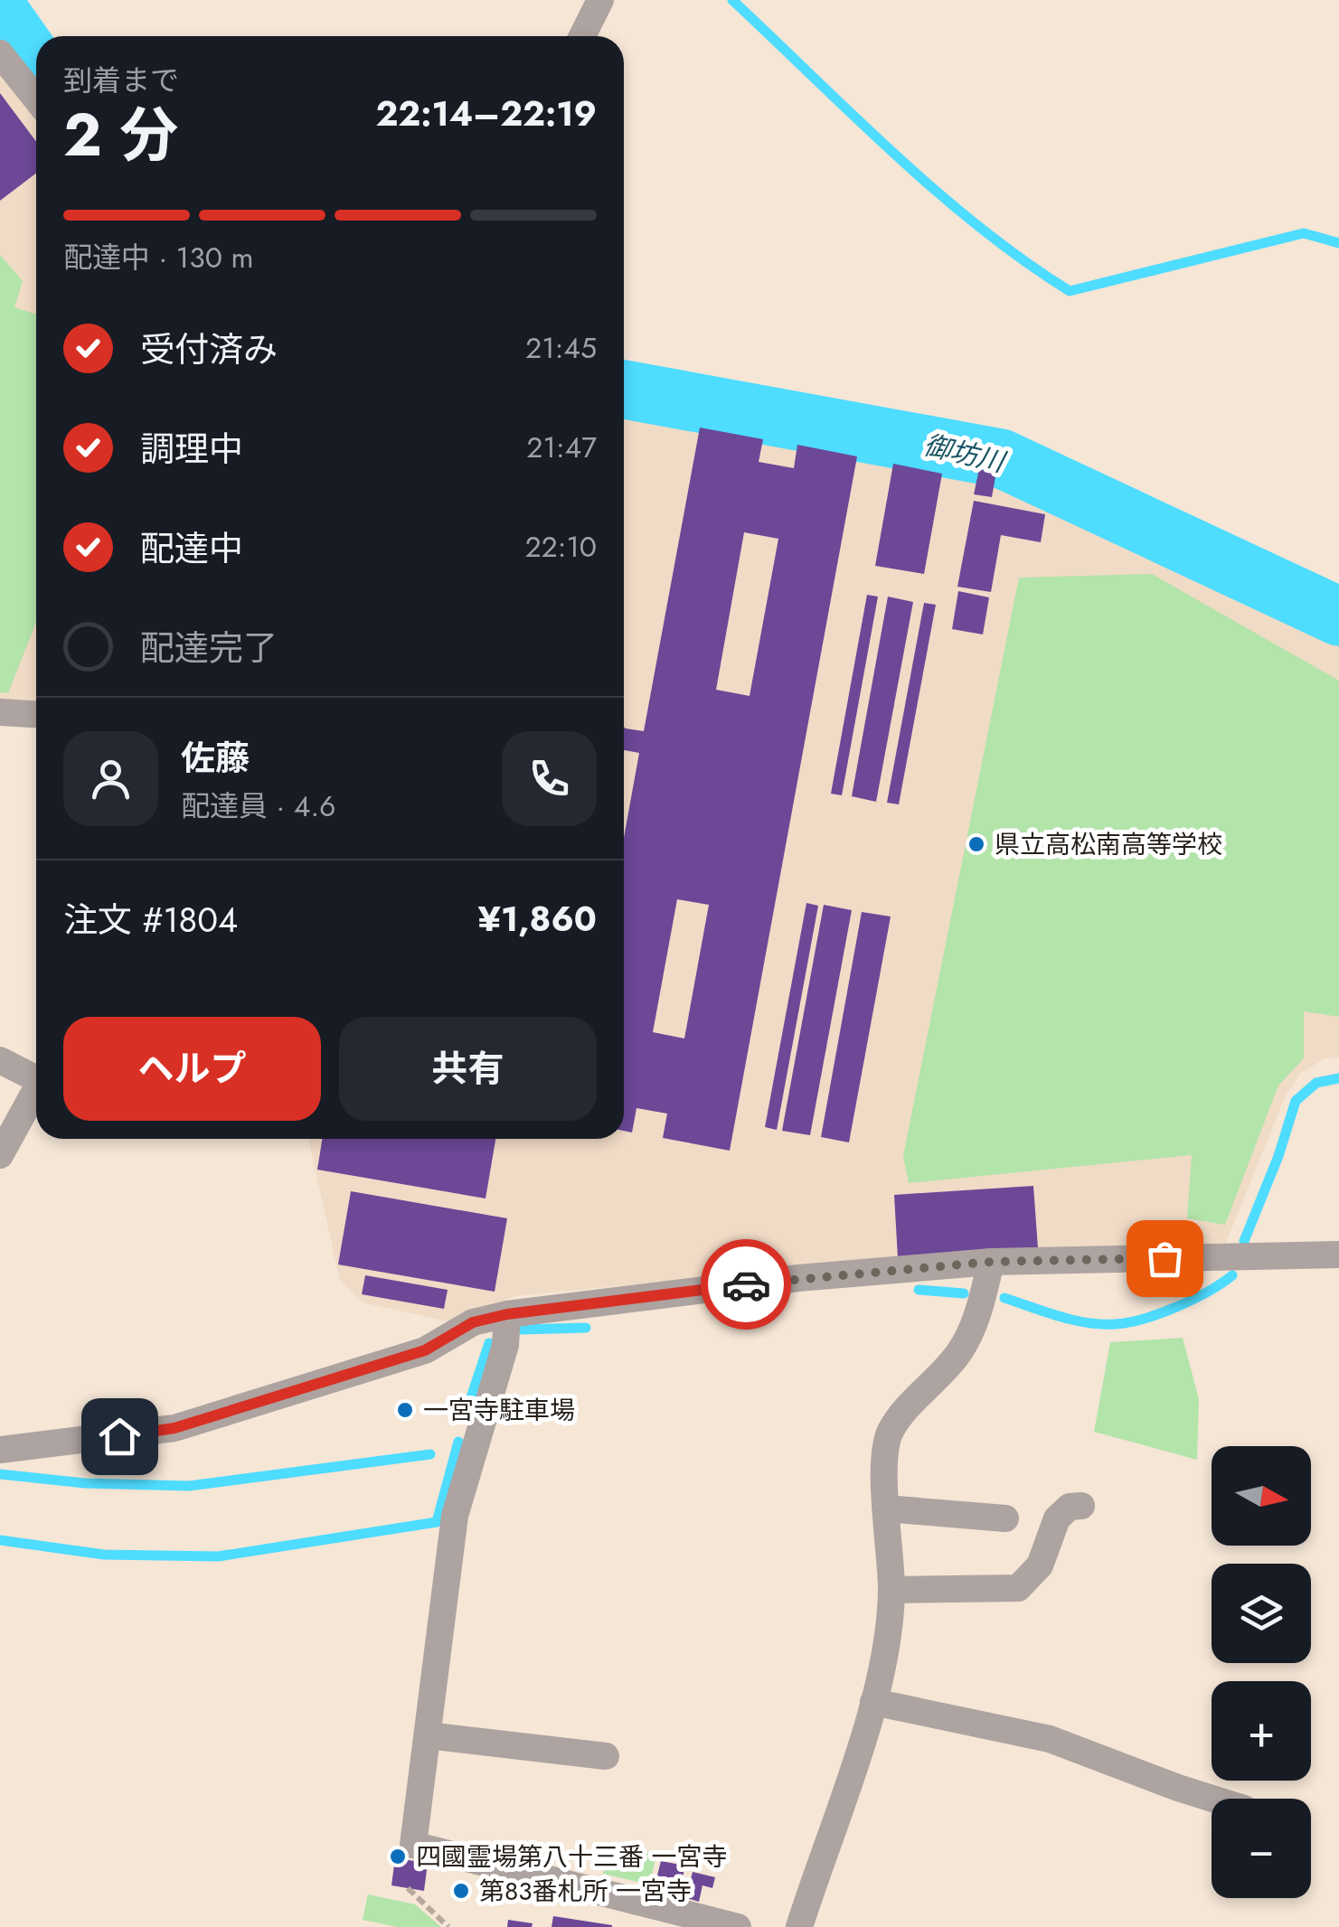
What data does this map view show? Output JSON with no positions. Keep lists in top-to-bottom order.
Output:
{
  "water": ["御坊川"],
  "places": [
    "県立高松南高等学校",
    "一宮寺駐車場",
    "四國霊場第八十三番 一宮寺",
    "第83番札所 一宮寺"
  ],
  "north": "right",
  "page": {
    "heading": ["2 分", "到着まで", "22:14–22:19"],
    "panel": [
      "佐藤",
      "配達員 · 4.6",
      "注文 #1804",
      "¥1,860"
    ],
    "bar": "配達中 · 130 m",
    "list": [
      ["受付済み", "21:45"],
      ["調理中", "21:47"],
      ["配達中", "22:10"],
      "配達完了"
    ],
    "buttons": ["ヘルプ", "共有"],
    "map_buttons": ["+", "−"]
  }
}
